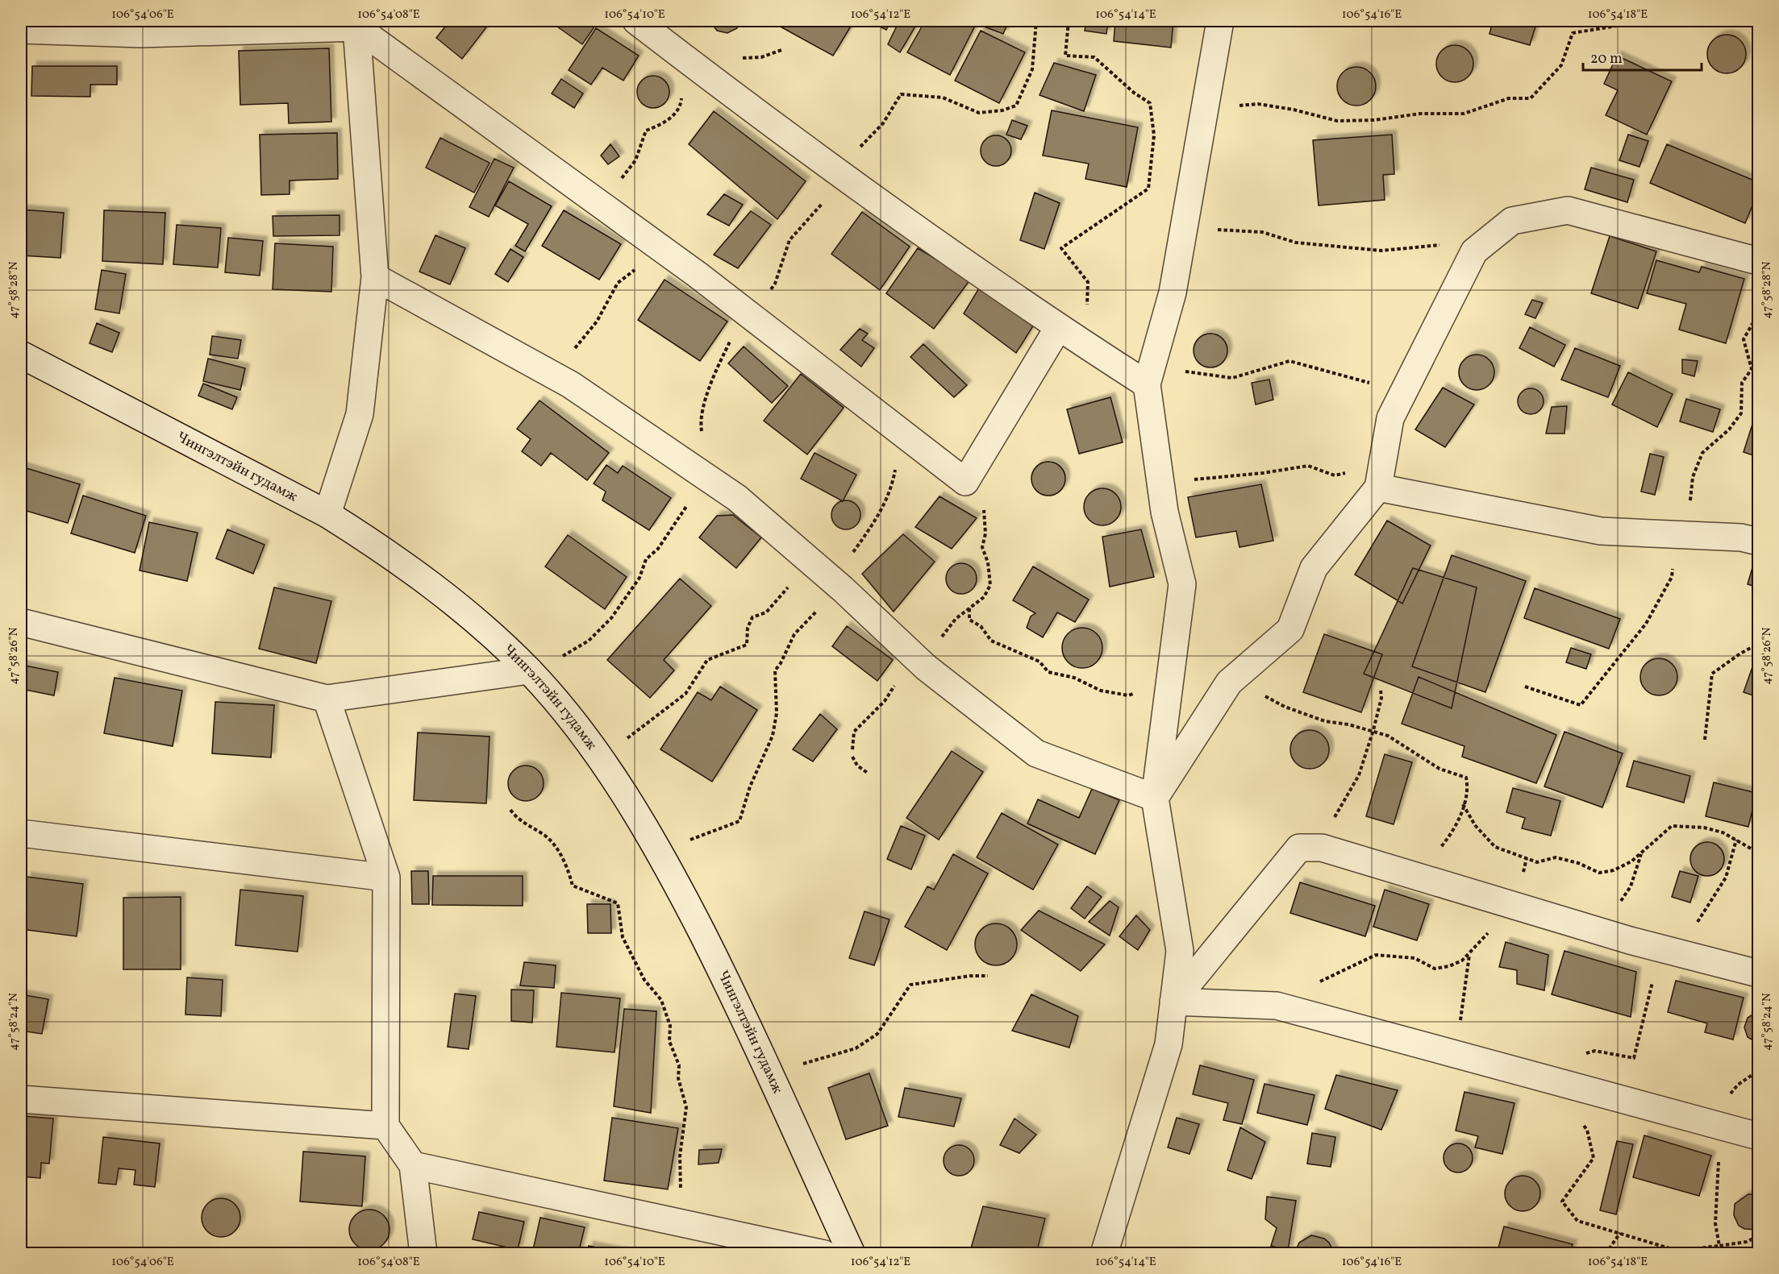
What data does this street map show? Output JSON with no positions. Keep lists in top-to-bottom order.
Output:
{
  "streets": {
    "street": ["Чингэлтэйн гудамж"]
  },
  "scale_bar": "20 m",
  "coordinates": [
    "106°54'06\"E",
    "106°54'08\"E",
    "106°54'10\"E",
    "106°54'12\"E",
    "106°54'14\"E",
    "106°54'16\"E",
    "106°54'18\"E",
    "47°58'28\"N",
    "47°58'26\"N",
    "47°58'24\"N"
  ]
}
